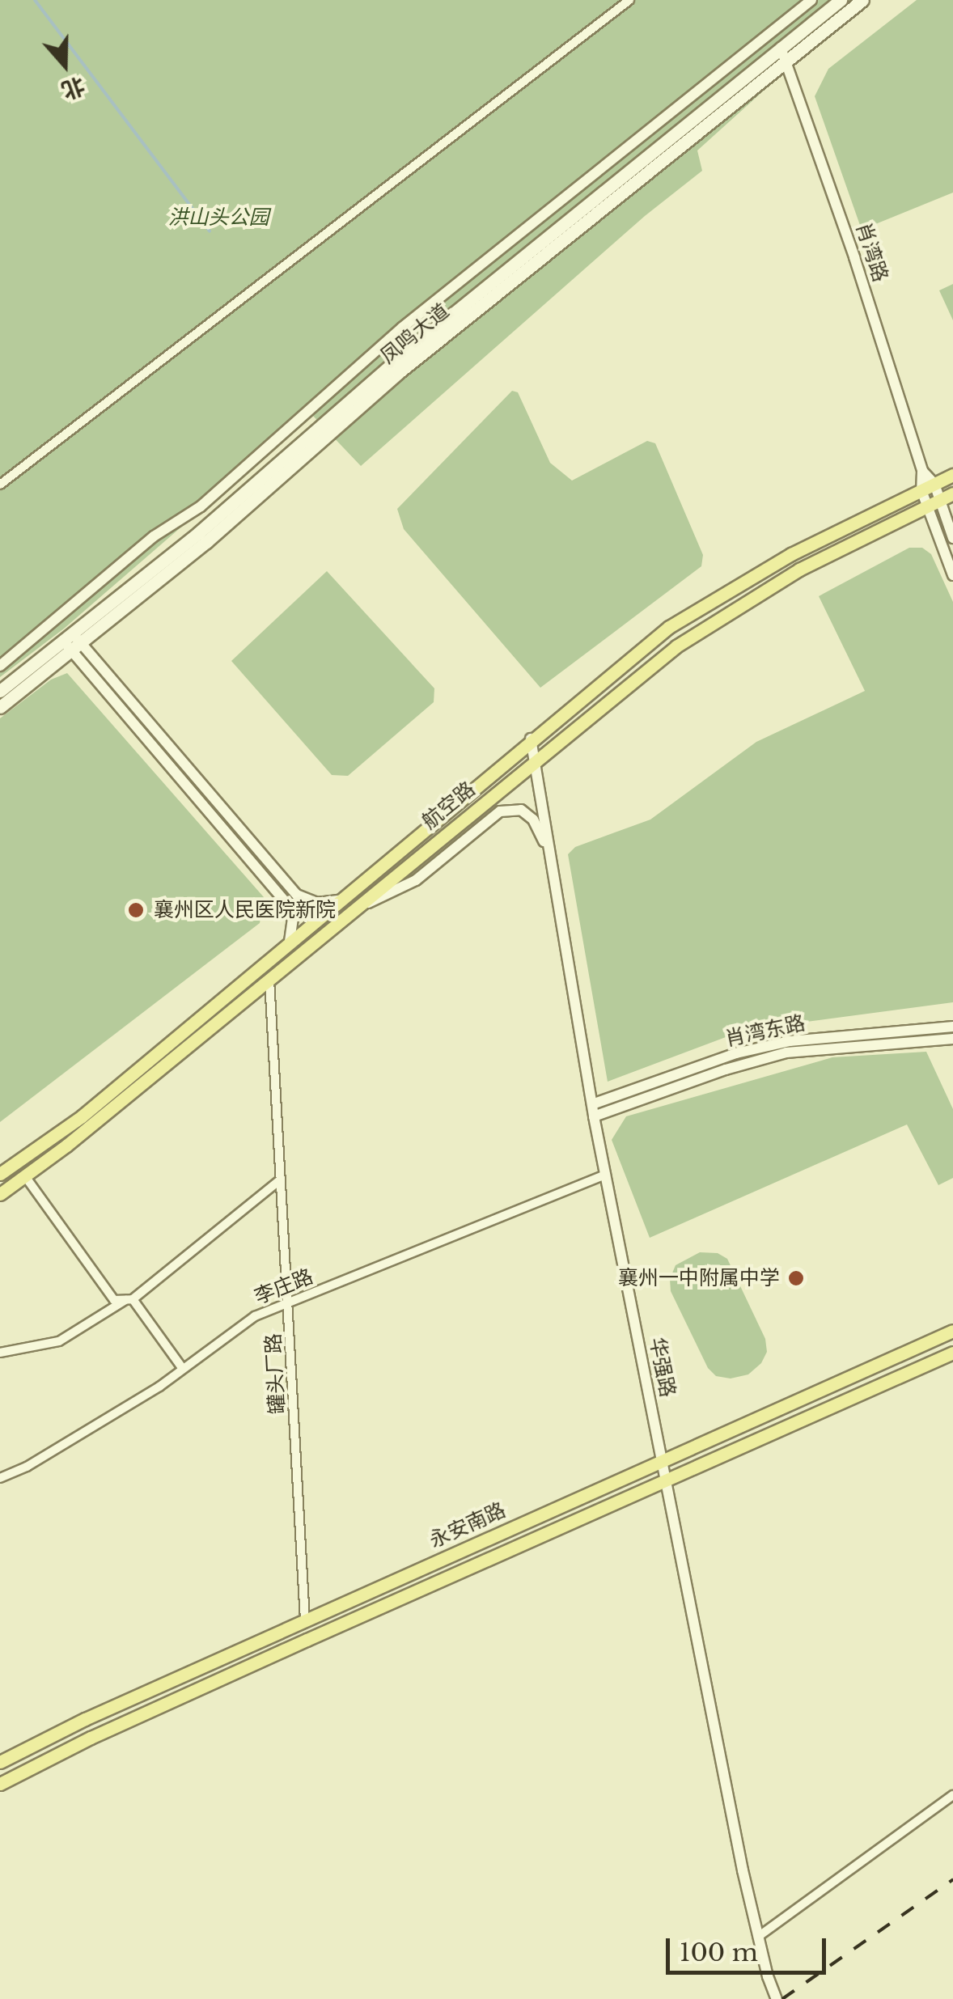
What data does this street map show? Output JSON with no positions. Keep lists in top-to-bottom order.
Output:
{
  "streets": {
    "main road": ["凤鸣大道", "航空路", "永安南路"],
    "street": [
      "肖湾路",
      "肖湾东路",
      "李庄路",
      "华强路",
      "罐头厂路"
    ]
  },
  "crossings": [
    ["肖湾路", "凤鸣大道"],
    ["肖湾路", "航空路"],
    ["航空路", "华强路"],
    ["航空路", "罐头厂路"],
    ["肖湾东路", "华强路"],
    ["李庄路", "华强路"],
    ["李庄路", "罐头厂路"],
    ["华强路", "永安南路"],
    ["罐头厂路", "永安南路"]
  ],
  "parks": ["洪山头公园"],
  "places": ["襄州区人民医院新院", "襄州一中附属中学"],
  "scale_bar": "100 m",
  "north": "bottom"
}
